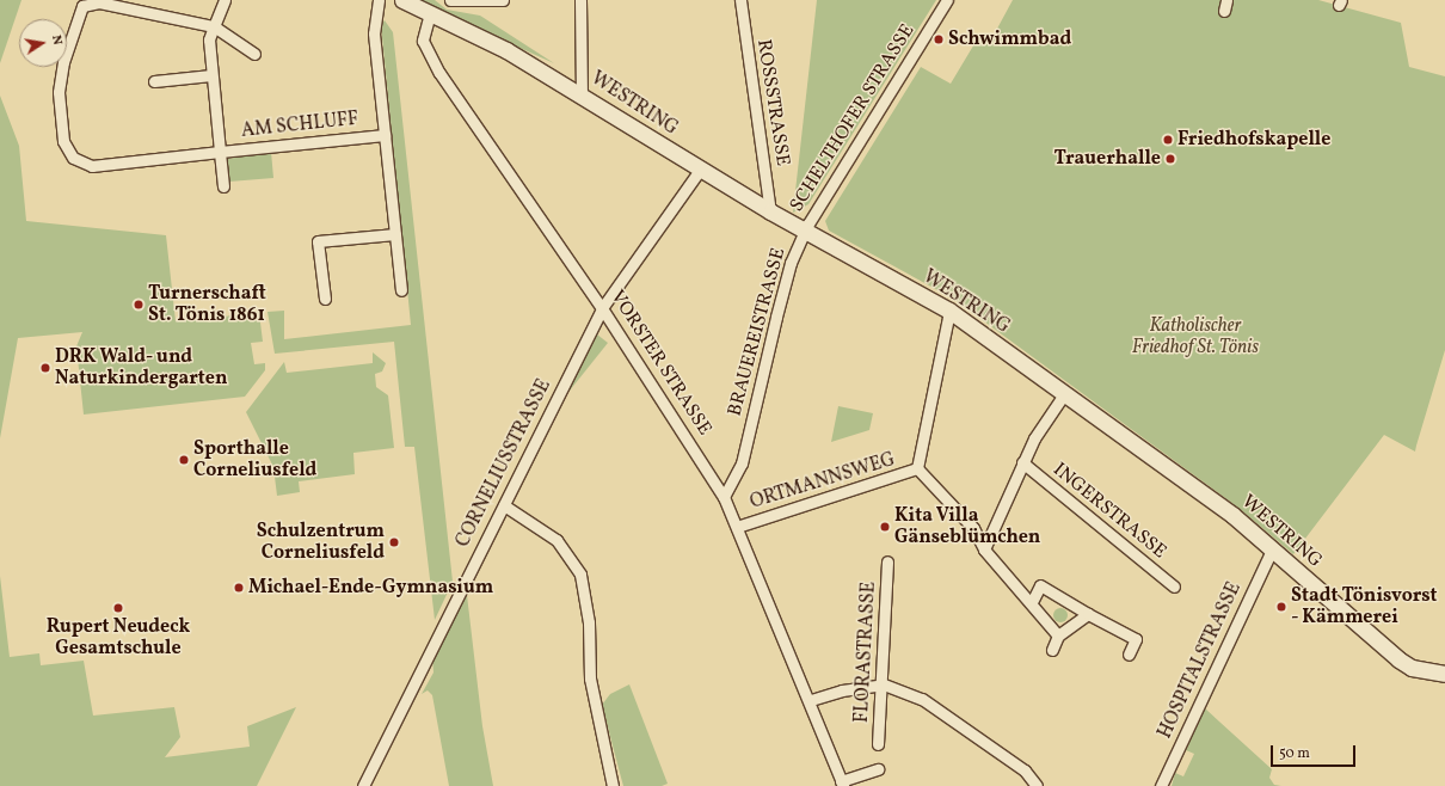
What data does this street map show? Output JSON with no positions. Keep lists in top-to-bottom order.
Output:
{
  "streets": {
    "street": [
      "ROSSSTRASSE",
      "WESTRING",
      "SCHELTHOFER STRASSE",
      "AM SCHLUFF",
      "BRAUEREISTRASSE",
      "VORSTER STRASSE",
      "CORNELIUSSTRASSE",
      "ORTMANNSWEG",
      "INGERSTRASSE",
      "FLORASTRASSE",
      "HOSPITALSTRASSE"
    ]
  },
  "crossings": [
    ["ROSSSTRASSE", "WESTRING"],
    ["WESTRING", "SCHELTHOFER STRASSE"],
    ["WESTRING", "BRAUEREISTRASSE"],
    ["WESTRING", "VORSTER STRASSE"],
    ["WESTRING", "CORNELIUSSTRASSE"],
    ["WESTRING", "ORTMANNSWEG"],
    ["WESTRING", "HOSPITALSTRASSE"],
    ["SCHELTHOFER STRASSE", "BRAUEREISTRASSE"],
    ["BRAUEREISTRASSE", "VORSTER STRASSE"],
    ["VORSTER STRASSE", "CORNELIUSSTRASSE"],
    ["VORSTER STRASSE", "ORTMANNSWEG"]
  ],
  "parks": ["Katholischer Friedhof St. Tönis"],
  "places": [
    "Schwimmbad",
    "Friedhofskapelle",
    "Trauerhalle",
    "Turnerschaft St. Tönis 1861",
    "DRK Wald- und Naturkindergarten",
    "Sporthalle Corneliusfeld",
    "Kita Villa Gänseblümchen",
    "Schulzentrum Corneliusfeld",
    "Michael-Ende-Gymnasium",
    "Stadt Tönisvorst - Kämmerei",
    "Rupert Neudeck Gesamtschule"
  ],
  "scale_bar": "50 m",
  "north": "right"
}
